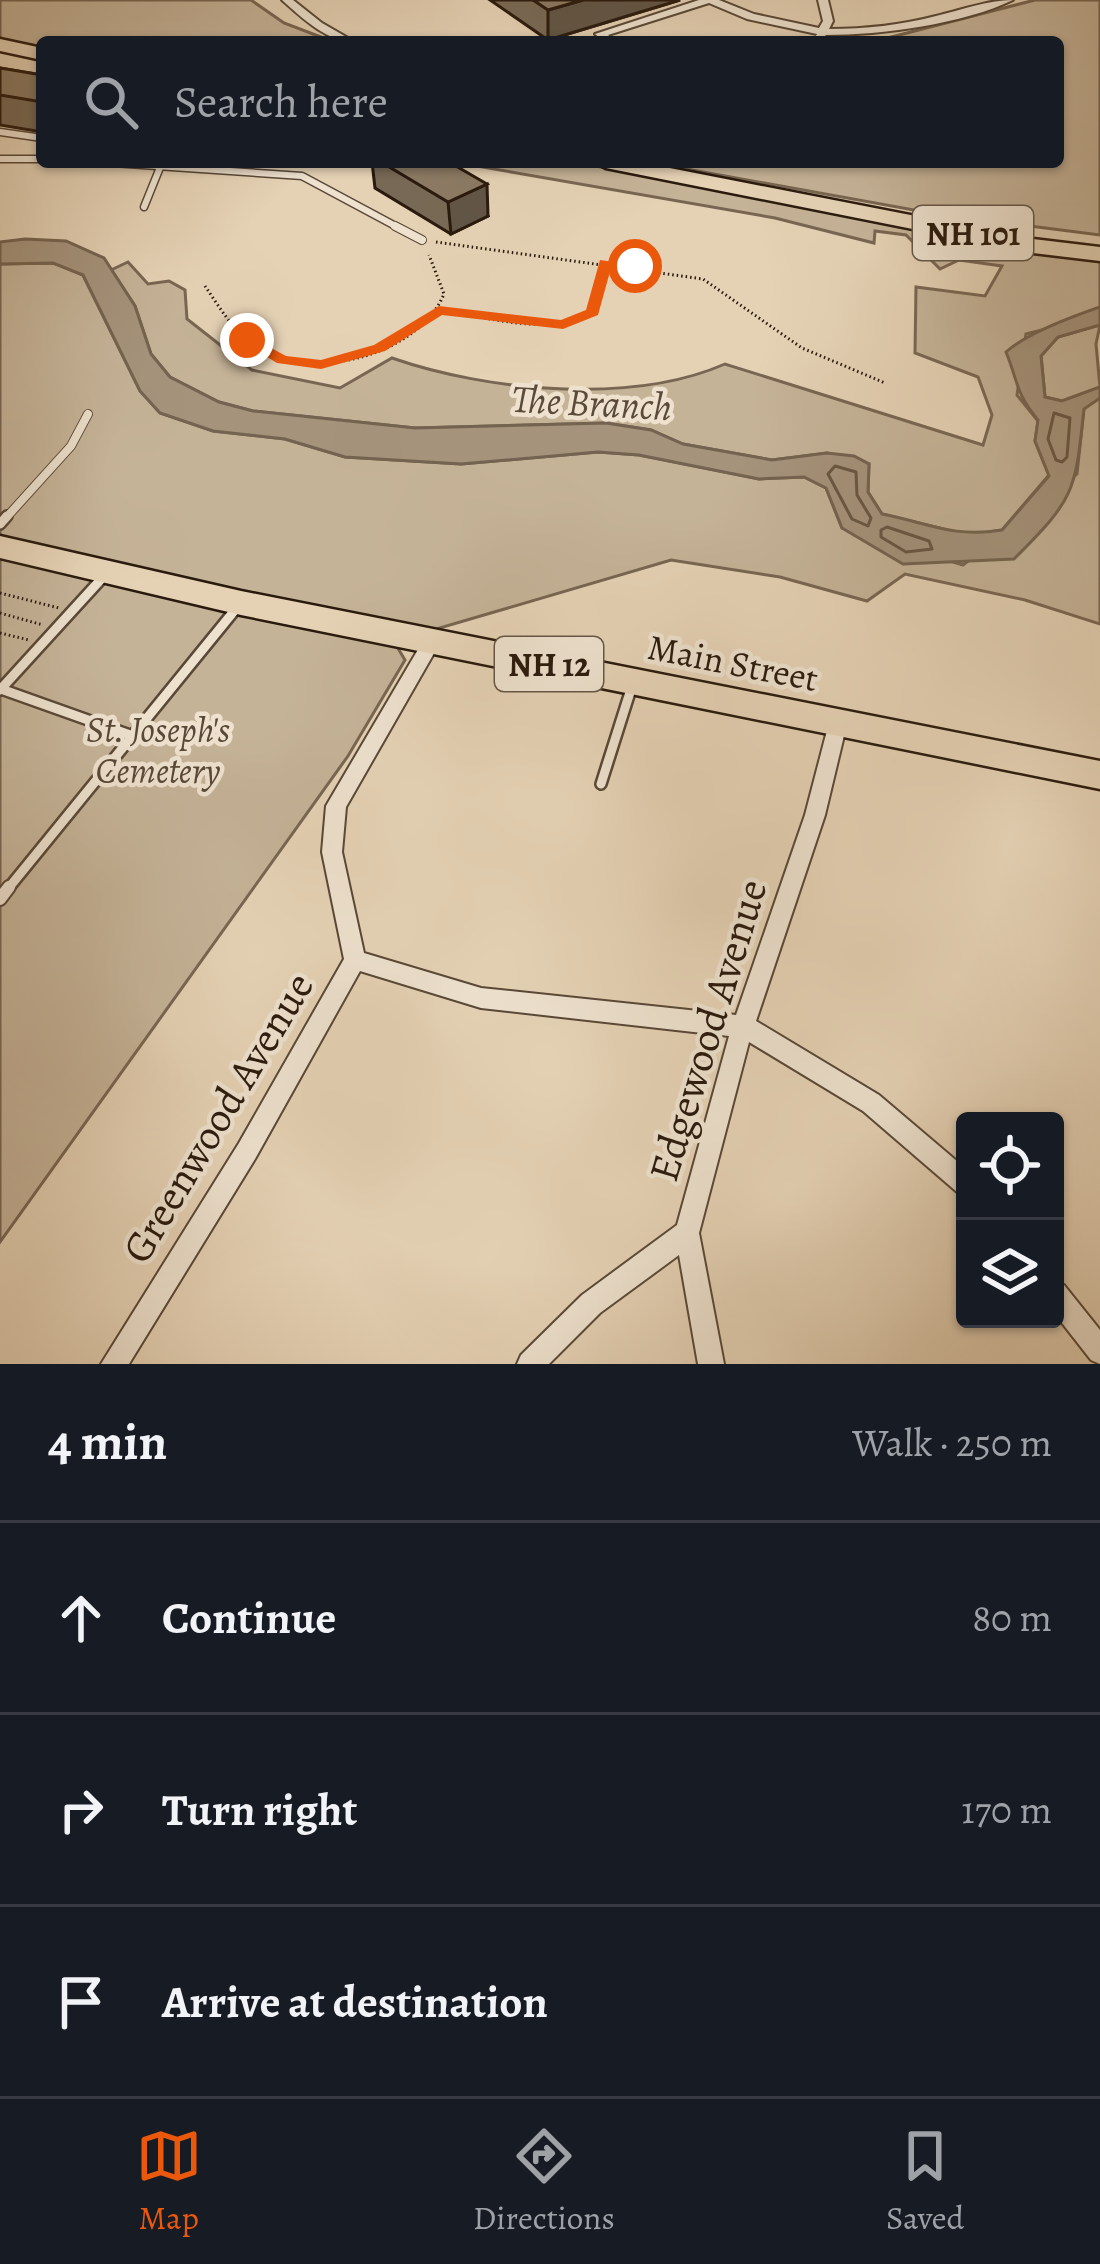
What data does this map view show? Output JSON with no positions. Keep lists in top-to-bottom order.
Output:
{
  "streets": {
    "highway": ["NH 101", "Main Street", "NH 12"],
    "street": ["Edgewood Avenue", "Greenwood Avenue"]
  },
  "crossings": [
    ["Main Street", "Edgewood Avenue"],
    ["Main Street", "Greenwood Avenue"]
  ],
  "water": ["The Branch"],
  "parks": ["St. Joseph's Cemetery"],
  "page": {
    "search": "Search here",
    "heading": ["4 min", "Walk · 250 m"],
    "list": [
      ["Continue", "80 m"],
      ["Turn right", "170 m"],
      "Arrive at destination"
    ],
    "nav": ["Map", "Directions", "Saved"]
  }
}
